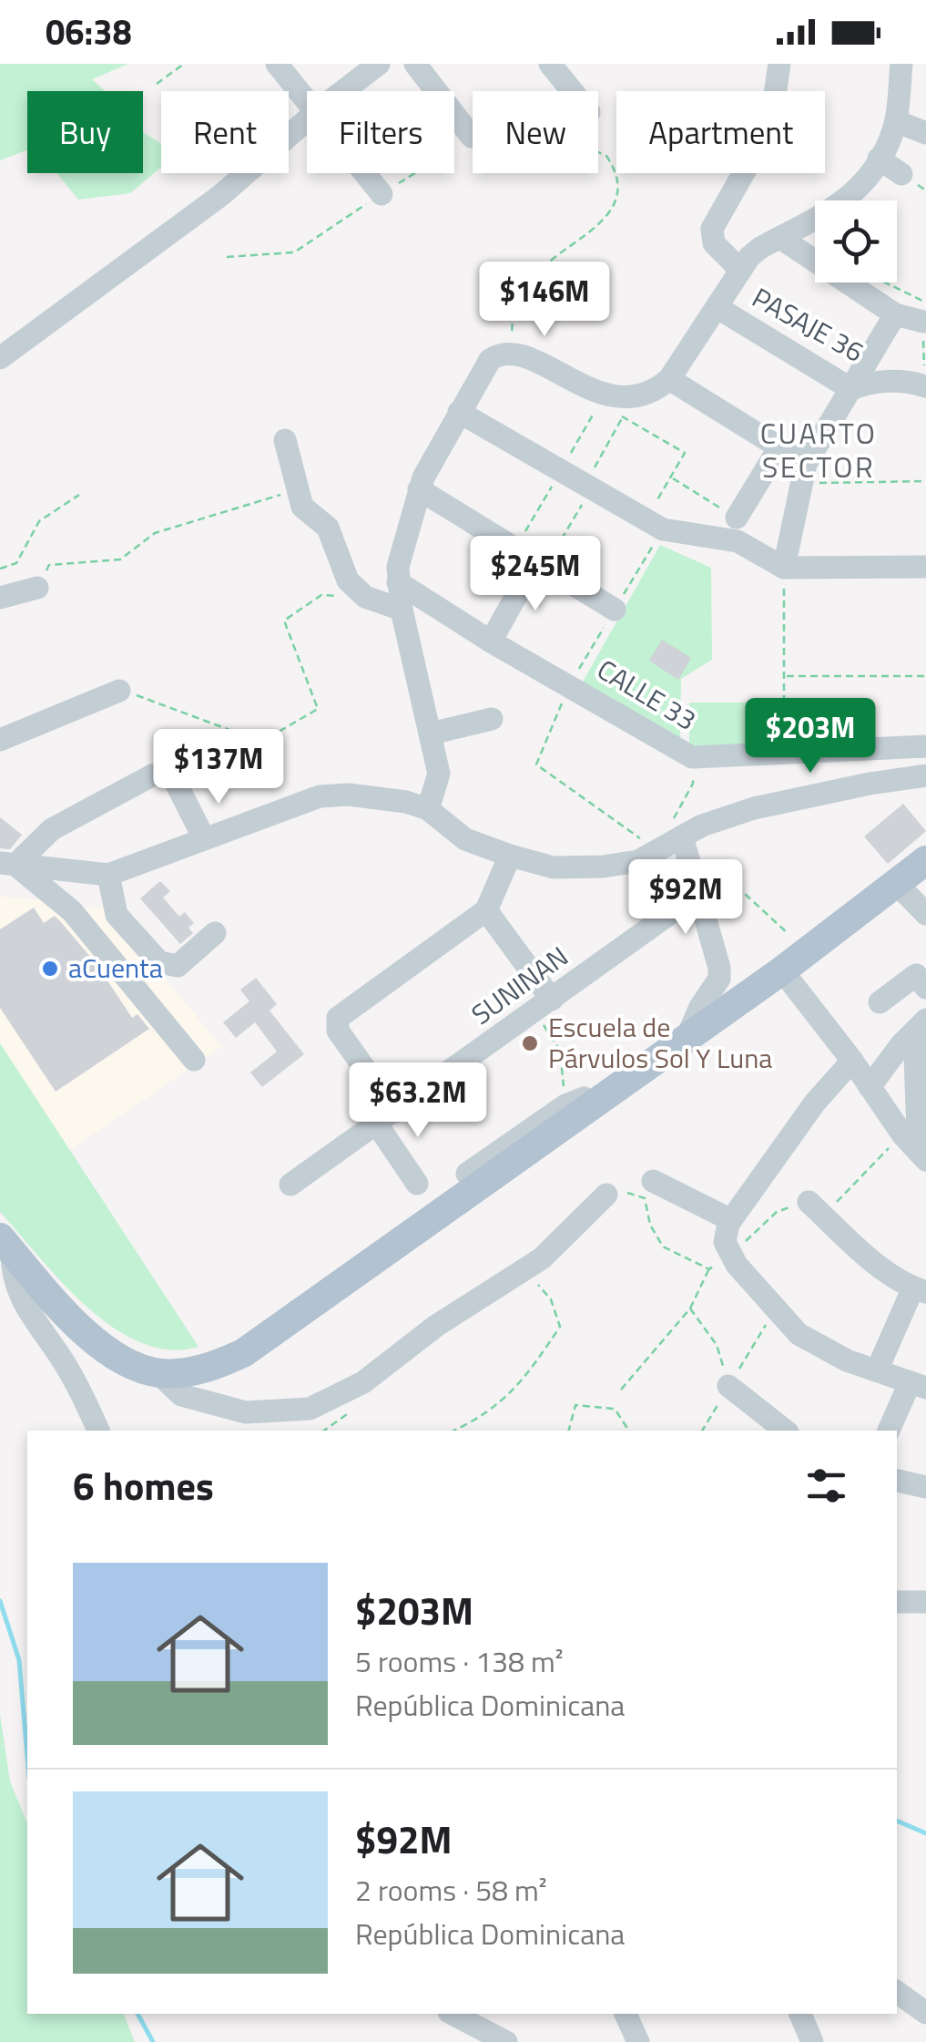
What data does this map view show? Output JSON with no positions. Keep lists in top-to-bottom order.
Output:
{
  "streets": {
    "street": ["PASAJE 36", "CALLE 33", "SUNINAN"]
  },
  "districts": ["CUARTO SECTOR"],
  "places": ["aCuenta", "Escuela de Párvulos Sol Y Luna"],
  "page": {
    "status": "06:38",
    "chip": [
      "Buy",
      "Rent",
      "Filters",
      "New",
      "Apartment"
    ],
    "price": [
      "$146M",
      "$245M",
      "$203M",
      "$137M",
      "$92M",
      "$63.2M"
    ],
    "heading": "6 homes",
    "list": [
      {
        "name": "$203M",
        "note": "5 rooms · 138 m² · República Dominicana"
      },
      {
        "name": "$92M",
        "note": "2 rooms · 58 m² · República Dominicana"
      }
    ]
  }
}
